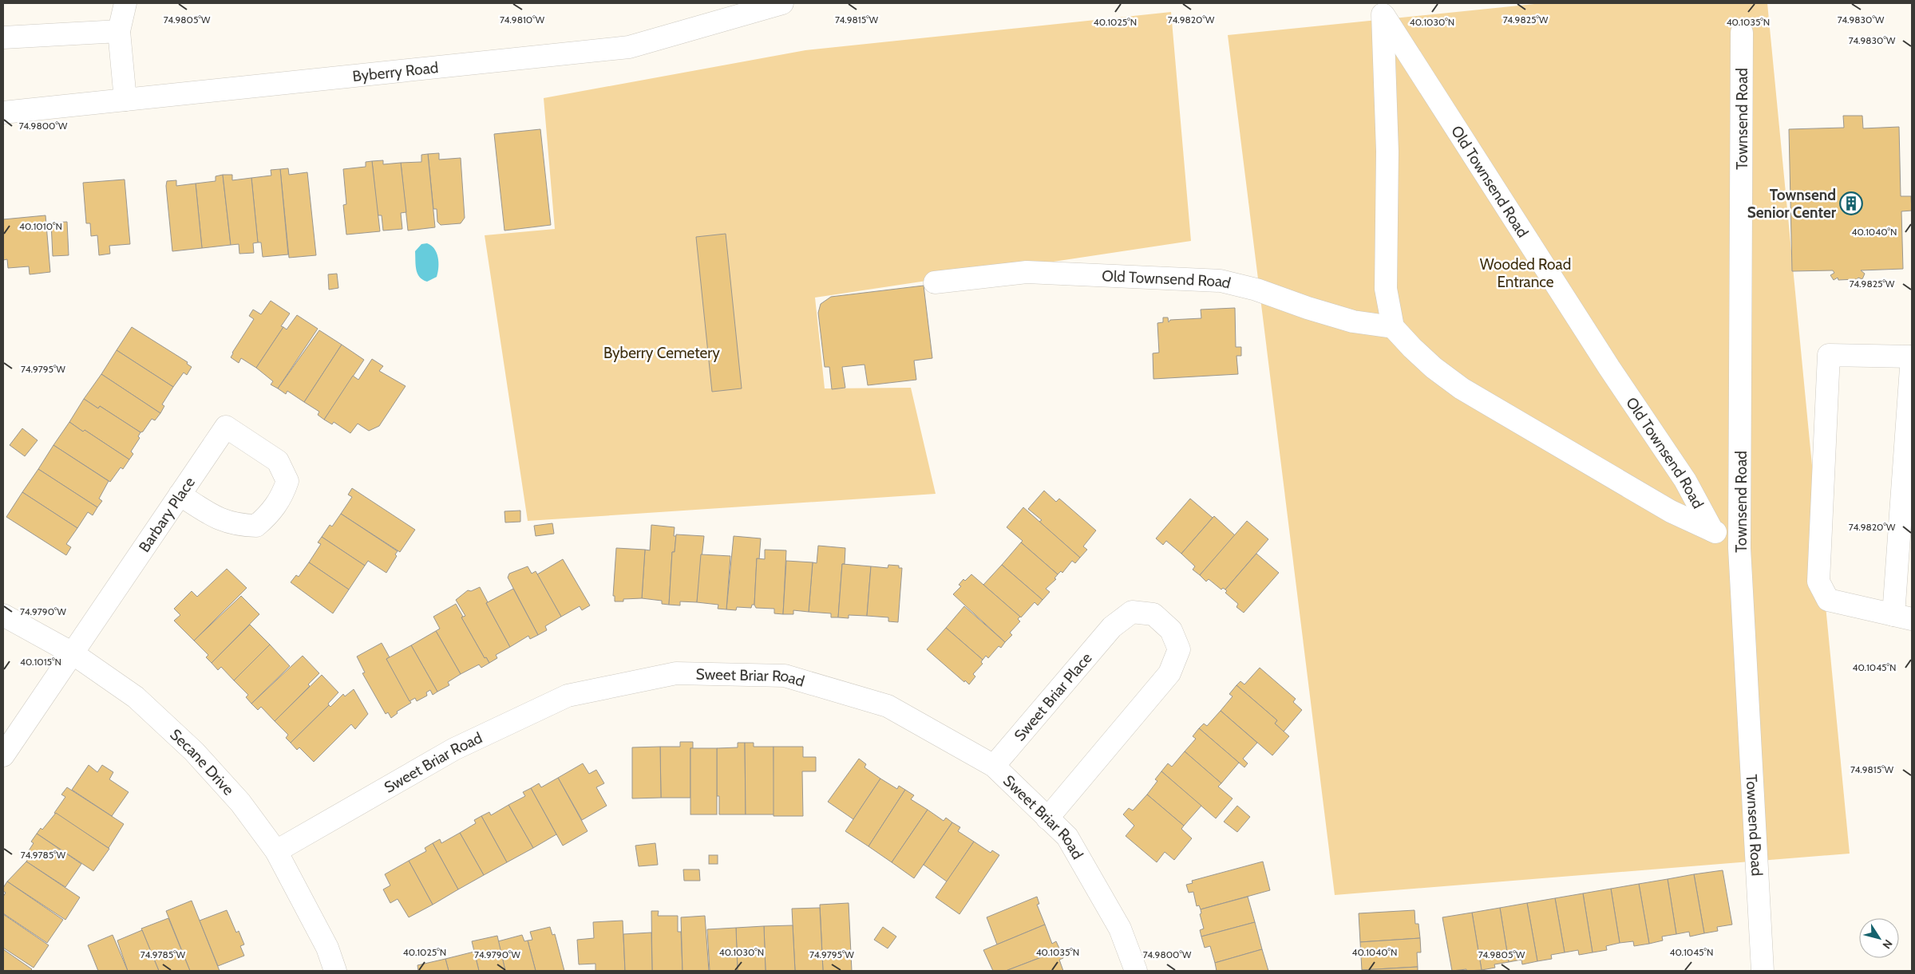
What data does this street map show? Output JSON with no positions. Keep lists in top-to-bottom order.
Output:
{
  "streets": {
    "street": [
      "Byberry Road",
      "Townsend Road",
      "Old Townsend Road",
      "Barbary Place",
      "Sweet Briar Road",
      "Sweet Briar Place",
      "Secane Drive"
    ]
  },
  "crossings": [
    ["Townsend Road", "Old Townsend Road"],
    ["Barbary Place", "Secane Drive"],
    ["Sweet Briar Road", "Sweet Briar Place"],
    ["Sweet Briar Road", "Secane Drive"]
  ],
  "parks": ["Wooded Road Entrance", "Byberry Cemetery"],
  "places": {
    "building": ["Townsend Senior Center"]
  },
  "north": "bottom right",
  "coordinates": [
    "74.9830°W",
    "74.9820°W",
    "74.9825°W",
    "74.9805°W",
    "74.9810°W",
    "74.9815°W",
    "40.1025°N",
    "40.1030°N",
    "40.1035°N",
    "74.9800°W",
    "40.1010°N",
    "40.1040°N",
    "74.9795°W",
    "74.9790°W",
    "40.1015°N",
    "40.1045°N",
    "74.9785°W"
  ]
}
